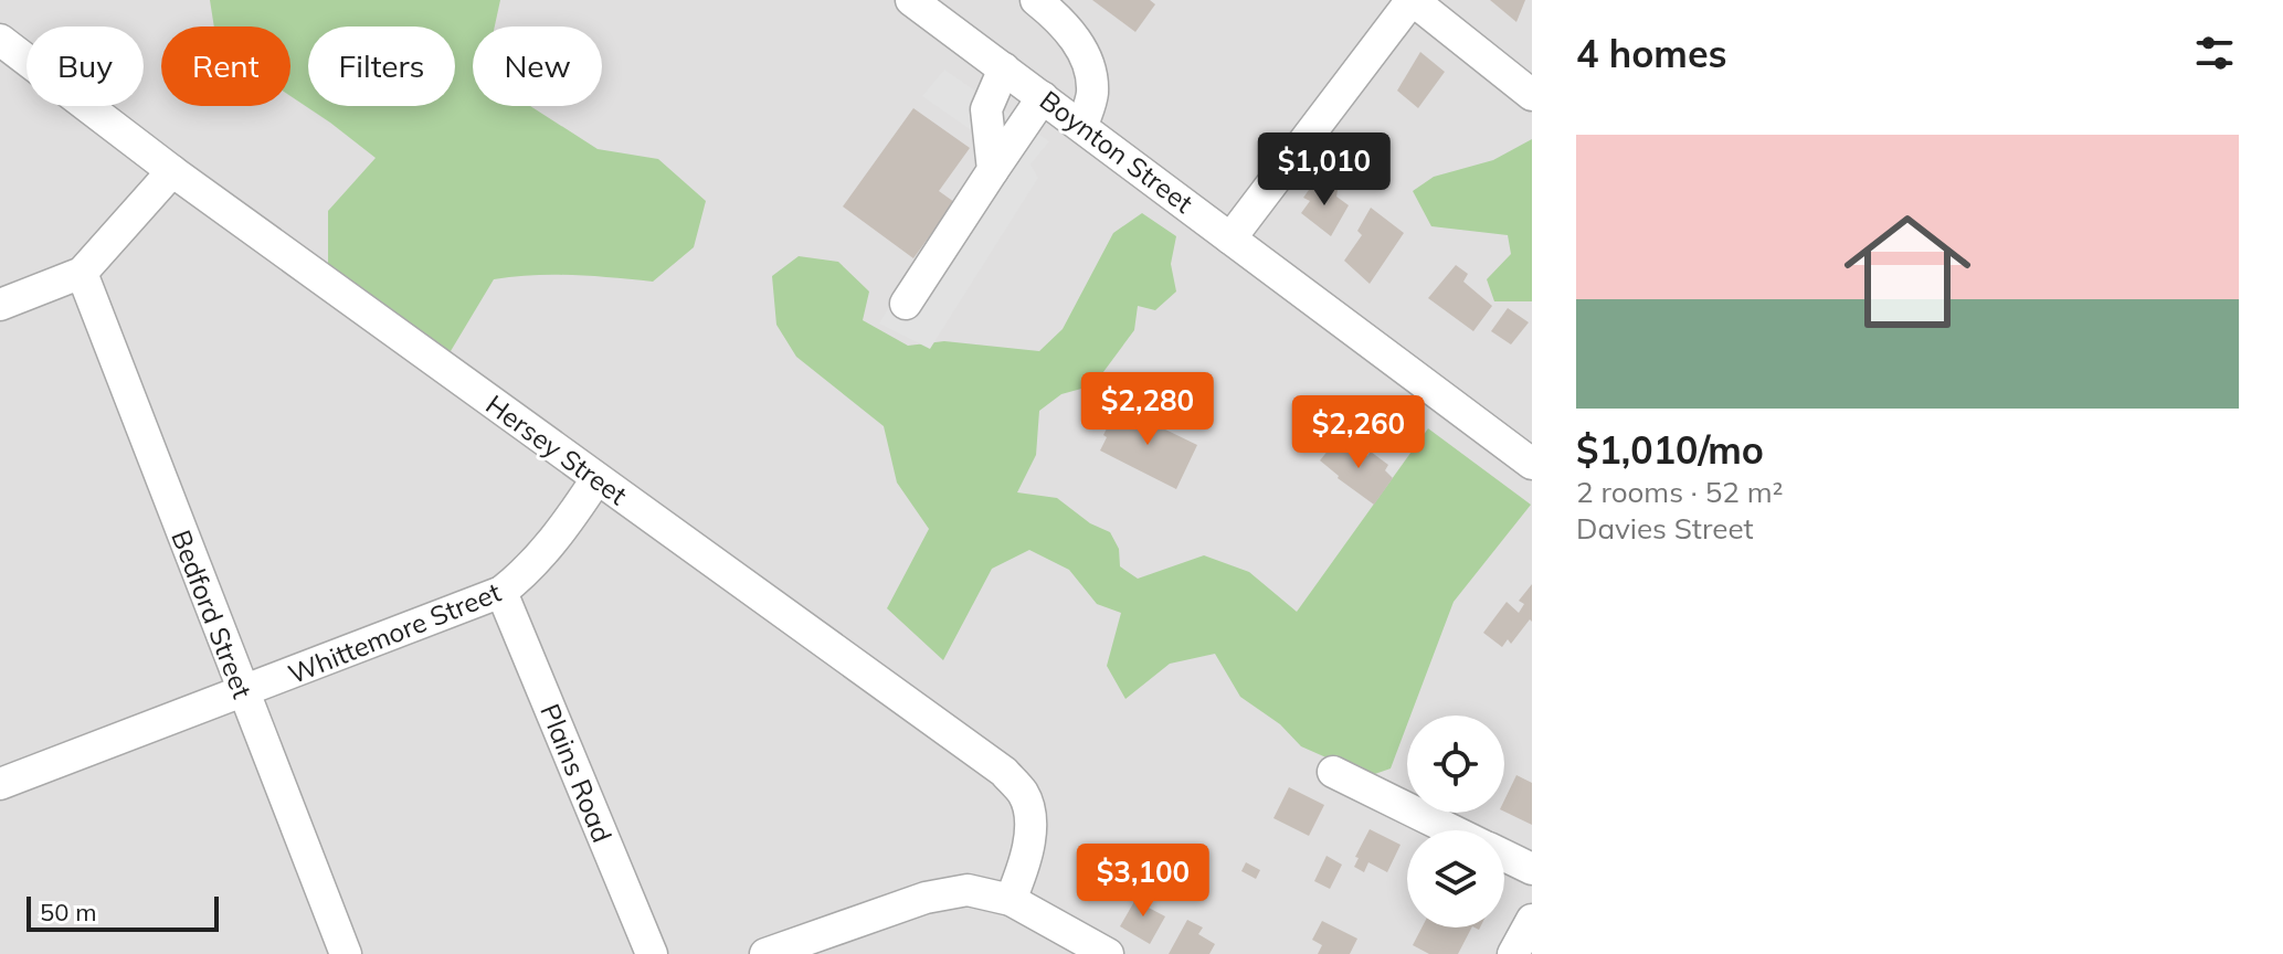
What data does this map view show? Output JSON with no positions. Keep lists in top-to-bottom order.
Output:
{
  "streets": {
    "street": [
      "Boynton Street",
      "Hersey Street",
      "Bedford Street",
      "Whittemore Street",
      "Plains Road"
    ]
  },
  "crossings": [
    ["Hersey Street", "Whittemore Street"],
    ["Bedford Street", "Whittemore Street"],
    ["Whittemore Street", "Plains Road"]
  ],
  "scale_bar": "50 m",
  "page": {
    "heading": "4 homes",
    "chip": [
      "Buy",
      "Rent",
      "Filters",
      "New"
    ],
    "list": [
      {
        "name": "$1,010/mo",
        "note": "2 rooms · 52 m² · Davies Street"
      }
    ],
    "price": [
      "$1,010",
      "$2,280",
      "$2,260",
      "$3,100"
    ],
    "scale": "50 m"
  }
}
